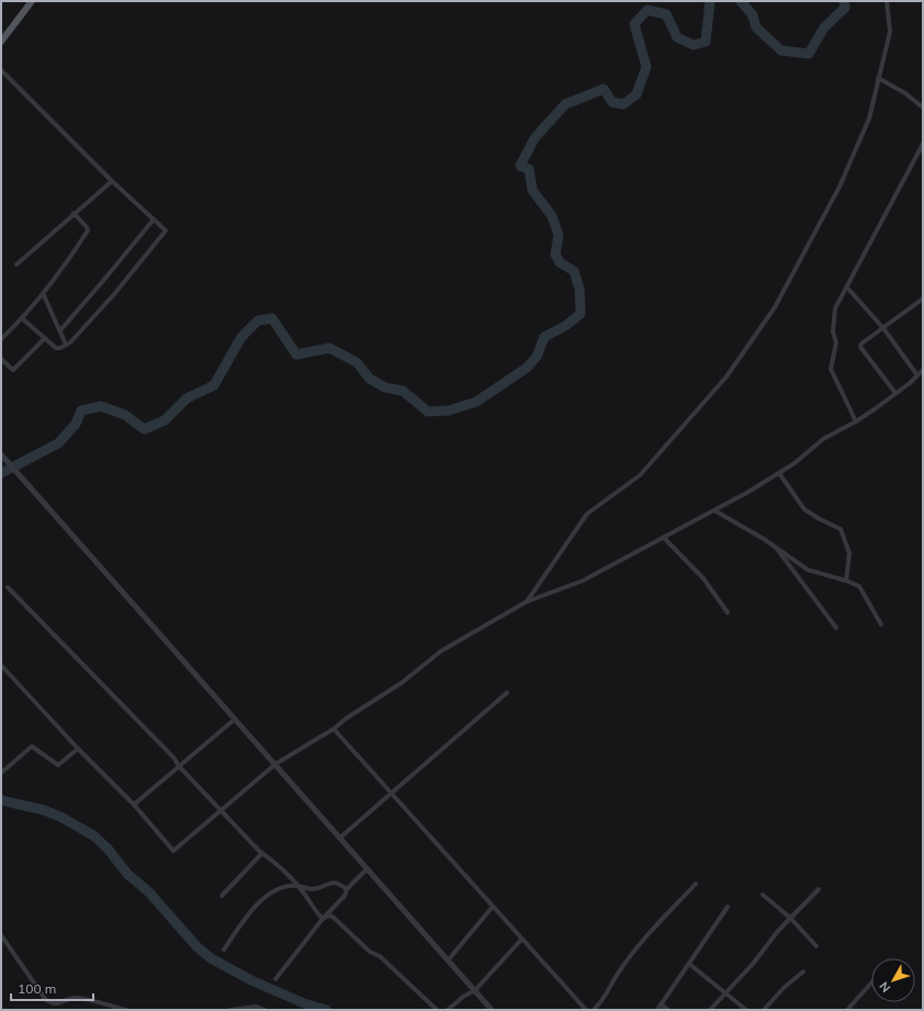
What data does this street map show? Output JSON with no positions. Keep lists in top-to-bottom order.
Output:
{
  "scale_bar": "100 m",
  "north": "bottom left"
}
